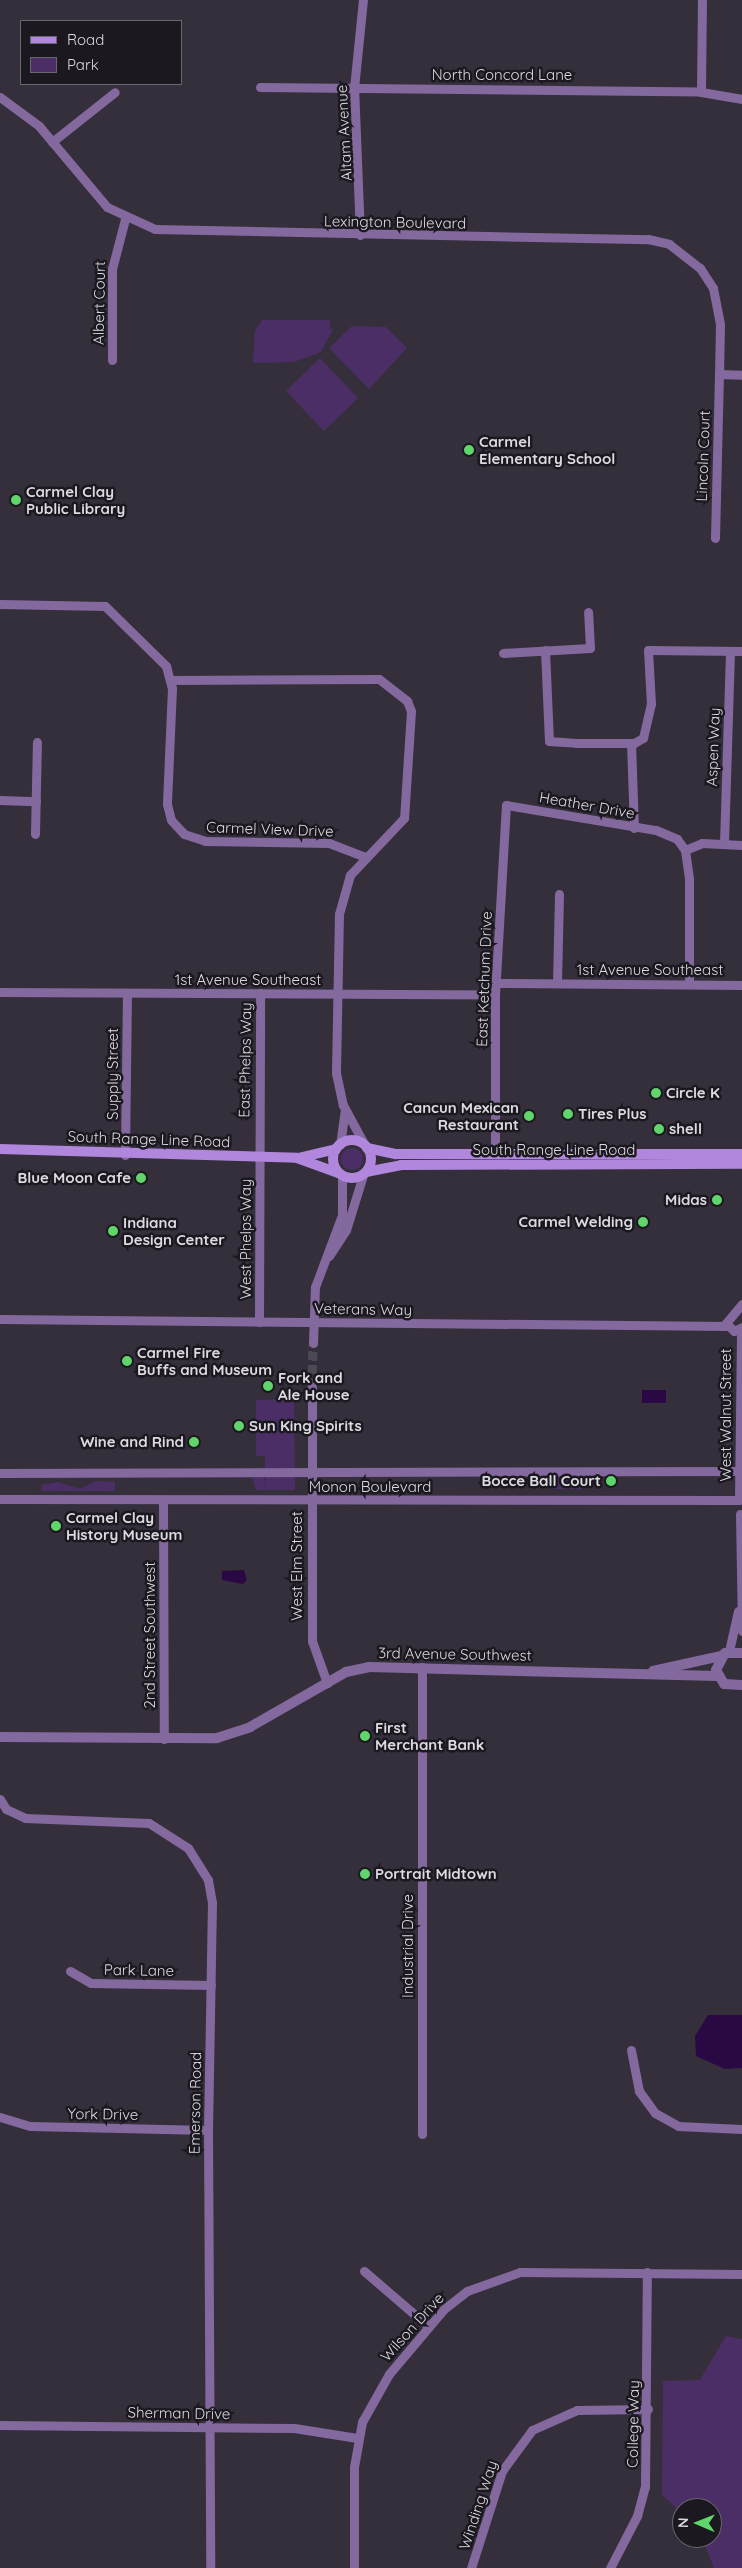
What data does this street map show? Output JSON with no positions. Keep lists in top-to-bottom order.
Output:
{
  "streets": {
    "main road": ["South Range Line Road"],
    "street": [
      "North Concord Lane",
      "Altam Avenue",
      "Lexington Boulevard",
      "Albert Court",
      "Lincoln Court",
      "Aspen Way",
      "Heather Drive",
      "Carmel View Drive",
      "1st Avenue Southeast",
      "East Ketchum Drive",
      "East Phelps Way",
      "Supply Street",
      "West Phelps Way",
      "Veterans Way",
      "West Walnut Street",
      "Monon Boulevard",
      "West Elm Street",
      "2nd Street Southwest",
      "3rd Avenue Southwest",
      "Industrial Drive",
      "Park Lane",
      "Emerson Road",
      "York Drive",
      "Wilson Drive",
      "Sherman Drive",
      "College Way",
      "Winding Way"
    ]
  },
  "crossings": [
    ["North Concord Lane", "Altam Avenue"],
    ["Altam Avenue", "Lexington Boulevard"],
    ["Lexington Boulevard", "Albert Court"],
    ["Lexington Boulevard", "Lincoln Court"],
    ["Heather Drive", "East Ketchum Drive"],
    ["1st Avenue Southeast", "East Ketchum Drive"],
    ["1st Avenue Southeast", "East Phelps Way"],
    ["1st Avenue Southeast", "Supply Street"],
    ["East Ketchum Drive", "South Range Line Road"],
    ["East Phelps Way", "South Range Line Road"],
    ["East Phelps Way", "West Phelps Way"],
    ["Supply Street", "South Range Line Road"],
    ["South Range Line Road", "West Phelps Way"],
    ["West Phelps Way", "Veterans Way"],
    ["Veterans Way", "West Walnut Street"],
    ["West Walnut Street", "Monon Boulevard"],
    ["Monon Boulevard", "West Elm Street"],
    ["Monon Boulevard", "2nd Street Southwest"],
    ["West Elm Street", "3rd Avenue Southwest"],
    ["2nd Street Southwest", "3rd Avenue Southwest"],
    ["3rd Avenue Southwest", "Industrial Drive"],
    ["Park Lane", "Emerson Road"],
    ["Emerson Road", "York Drive"],
    ["Emerson Road", "Sherman Drive"],
    ["Wilson Drive", "Sherman Drive"],
    ["Wilson Drive", "College Way"],
    ["College Way", "Winding Way"]
  ],
  "places": [
    "Carmel Elementary School",
    "Carmel Clay Public Library",
    "Circle K",
    "Tires Plus",
    "Cancun Mexican Restaurant",
    "shell",
    "Blue Moon Cafe",
    "Midas",
    "Carmel Welding",
    "Indiana Design Center",
    "Carmel Fire Buffs and Museum",
    "Fork and Ale House",
    "Sun King Spirits",
    "Wine and Rind",
    "Bocce Ball Court",
    "Carmel Clay History Museum",
    "First Merchant Bank",
    "Portrait Midtown"
  ],
  "legend": ["Road", "Park"],
  "north": "left"
}
